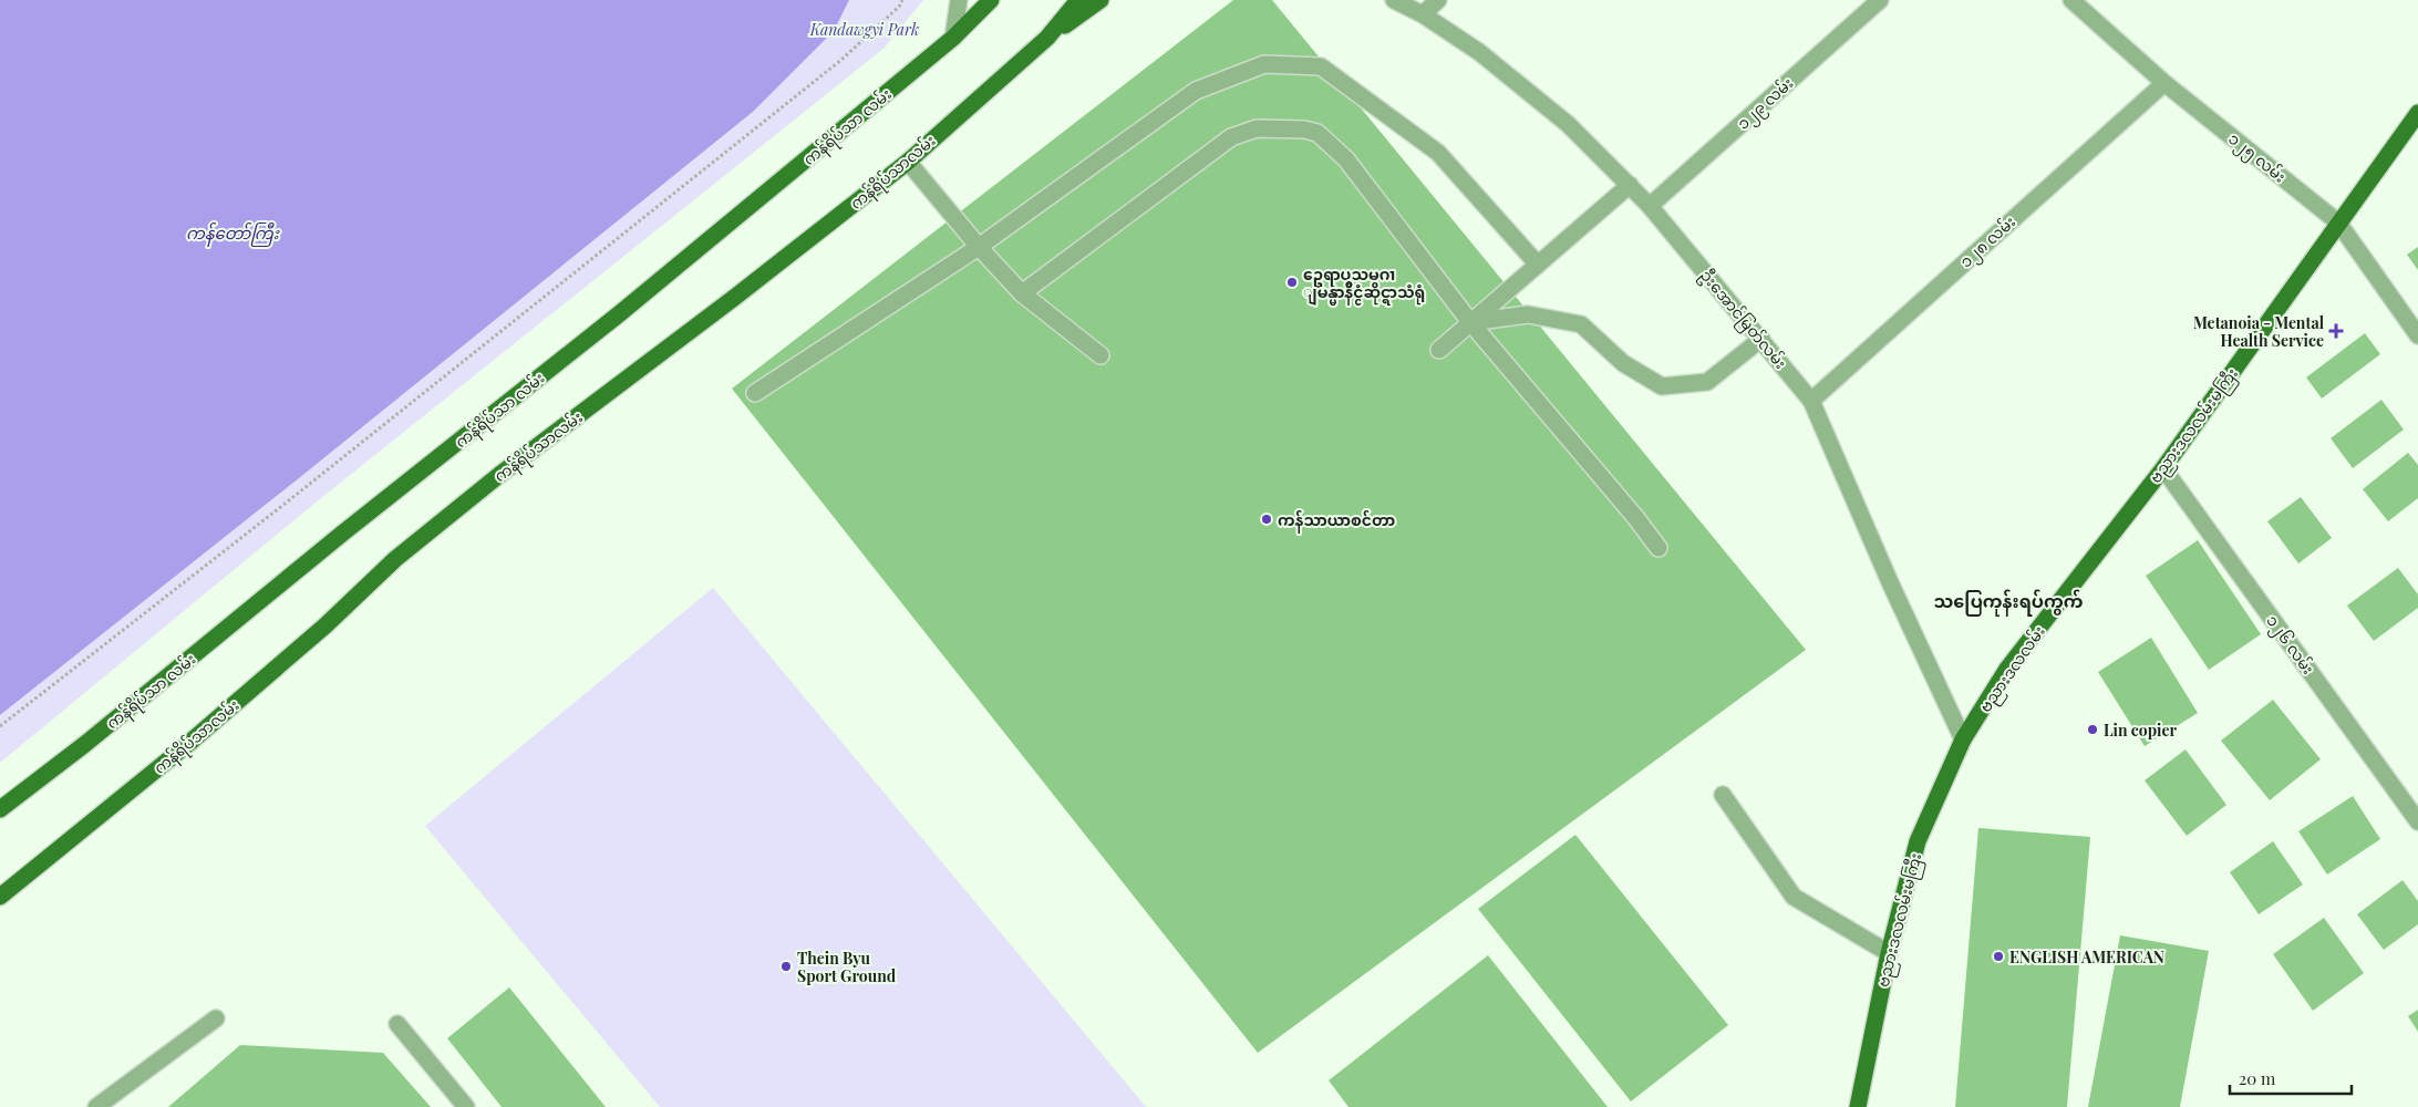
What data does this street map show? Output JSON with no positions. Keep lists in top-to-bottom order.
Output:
{
  "streets": {
    "main road": [
      "ကန်ရိပ်သာ လမ်း",
      "ကန်ရိပ်သာလမ်း",
      "ဗညားဒလလမ်းမကြီး",
      "ဗညားဒလလမ်း"
    ],
    "street": [
      "၁၂၉ လမ်း",
      "၁၂၅ လမ်း",
      "၁၂၈ လမ်း",
      "ဦးအောင်မြတ်လမ်း",
      "၁၂၆ လမ်း"
    ]
  },
  "crossings": [
    ["၁၂၉ လမ်း", "ဦးအောင်မြတ်လမ်း"],
    ["၁၂၅ လမ်း", "၁၂၈ လမ်း"],
    ["၁၂၅ လမ်း", "ဗညားဒလလမ်းမကြီး"],
    ["၁၂၈ လမ်း", "ဦးအောင်မြတ်လမ်း"],
    ["ဦးအောင်မြတ်လမ်း", "ဗညားဒလလမ်းမကြီး"],
    ["ဦးအောင်မြတ်လမ်း", "ဗညားဒလလမ်း"],
    ["ဗညားဒလလမ်းမကြီး", "၁၂၆ လမ်း"],
    ["ဗညားဒလလမ်းမကြီး", "ဗညားဒလလမ်း"]
  ],
  "districts": ["သပြေကုန်းရပ်ကွက်"],
  "water": ["ကန်တော်ကြီး"],
  "parks": ["Kandawgyi Park"],
  "places": {
    "other": [
      "ဥေရာပသမဂၢ ျမန္မာနိဳင္ငံဆိုင္ရာသံရုံ",
      "ကန်သာယာစင်တာ",
      "Lin copier",
      "ENGLISH AMERICAN",
      "Thein Byu Sport Ground"
    ],
    "health": ["Metanoia - Mental Health Service"]
  },
  "scale_bar": "20 m"
}
